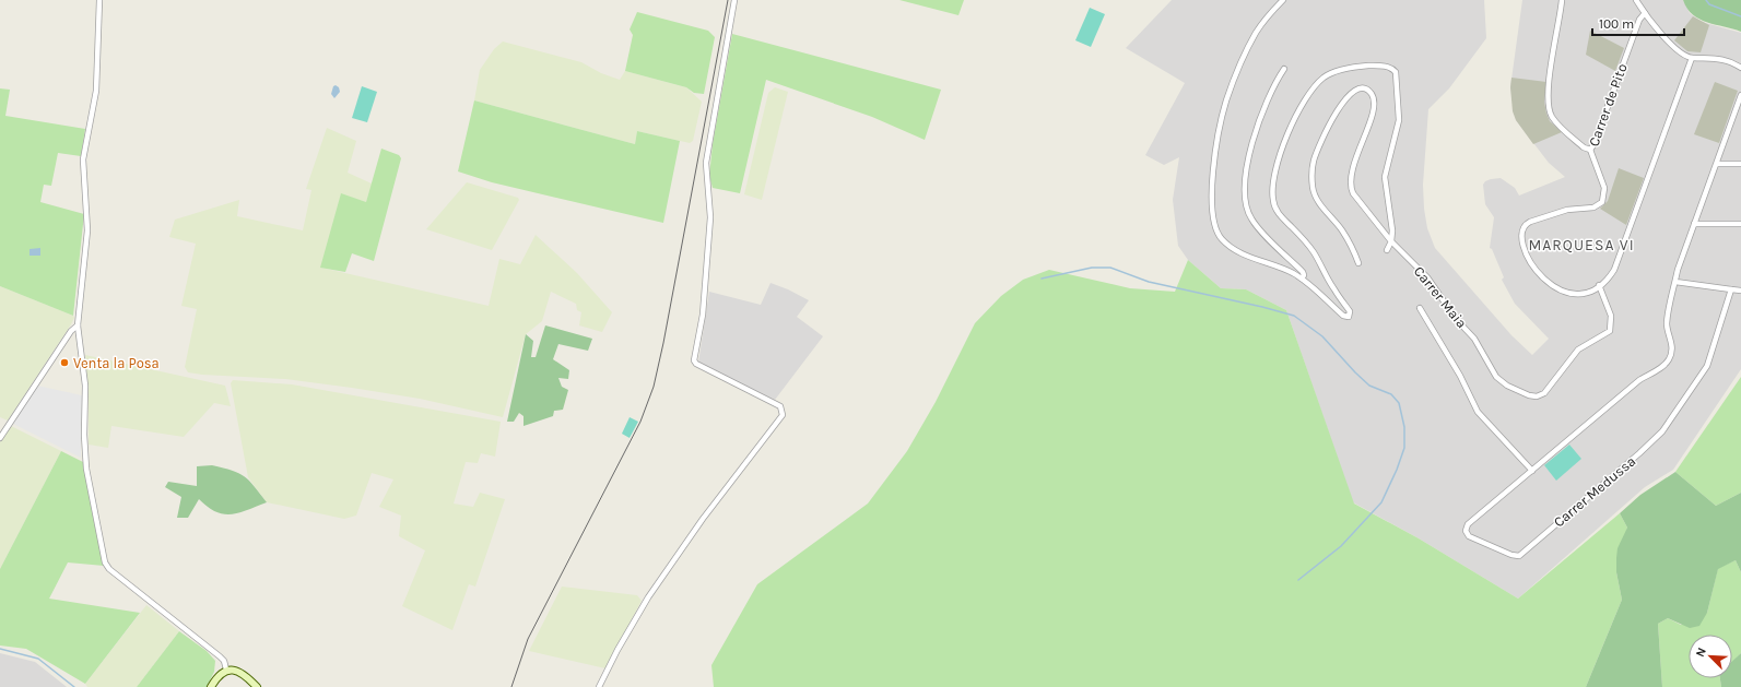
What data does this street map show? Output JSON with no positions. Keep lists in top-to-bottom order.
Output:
{
  "streets": {
    "street": ["Carrer de Pito", "Carrer Maia", "Carrer Medussa"]
  },
  "crossings": [
    ["Carrer de Pito", "Carrer Maia"]
  ],
  "districts": ["MARQUESA VI"],
  "places": ["Venta la Posa"],
  "scale_bar": "100 m",
  "north": "top left"
}
